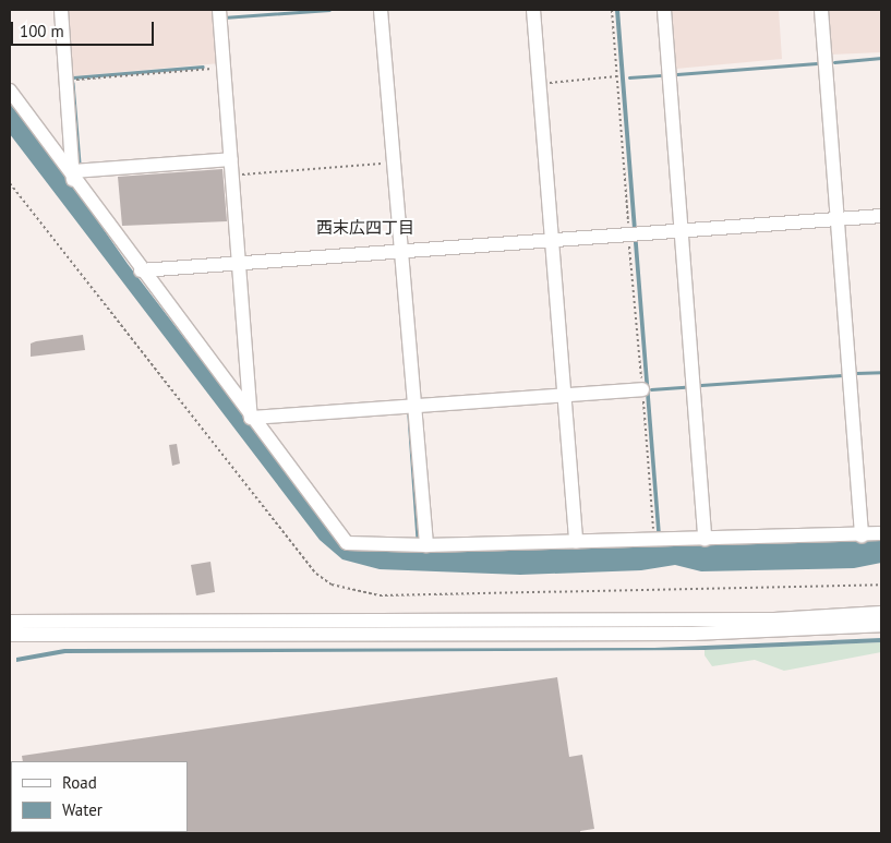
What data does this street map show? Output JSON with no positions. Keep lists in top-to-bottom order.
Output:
{
  "districts": ["西末広四丁目"],
  "legend": ["Road", "Water"],
  "scale_bar": "100 m"
}
